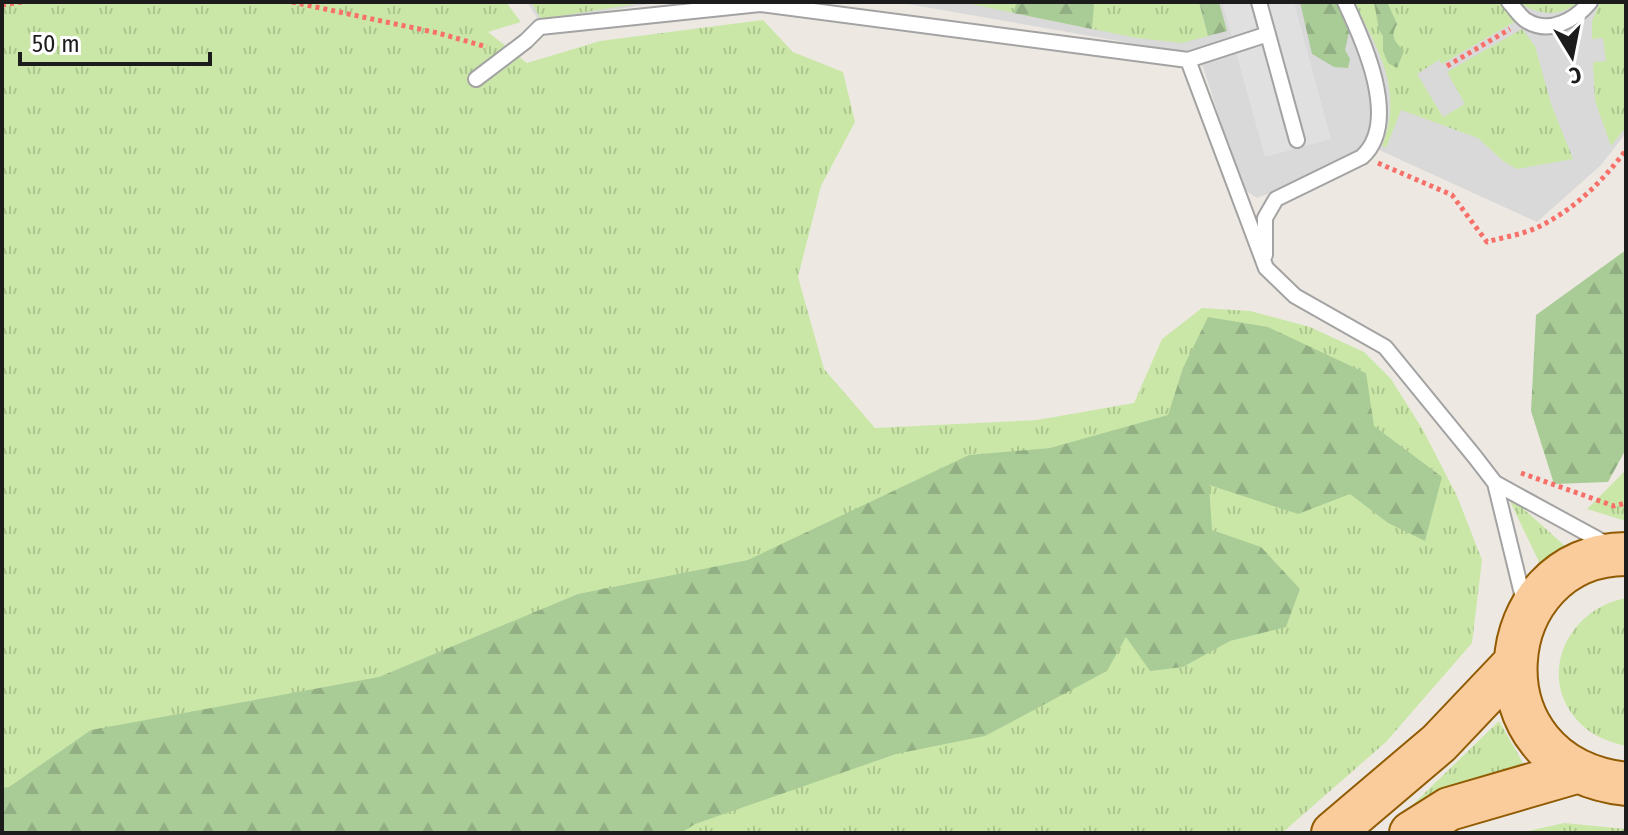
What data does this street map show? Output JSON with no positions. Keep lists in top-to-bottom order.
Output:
{
  "scale_bar": "50 m",
  "north": "bottom"
}
